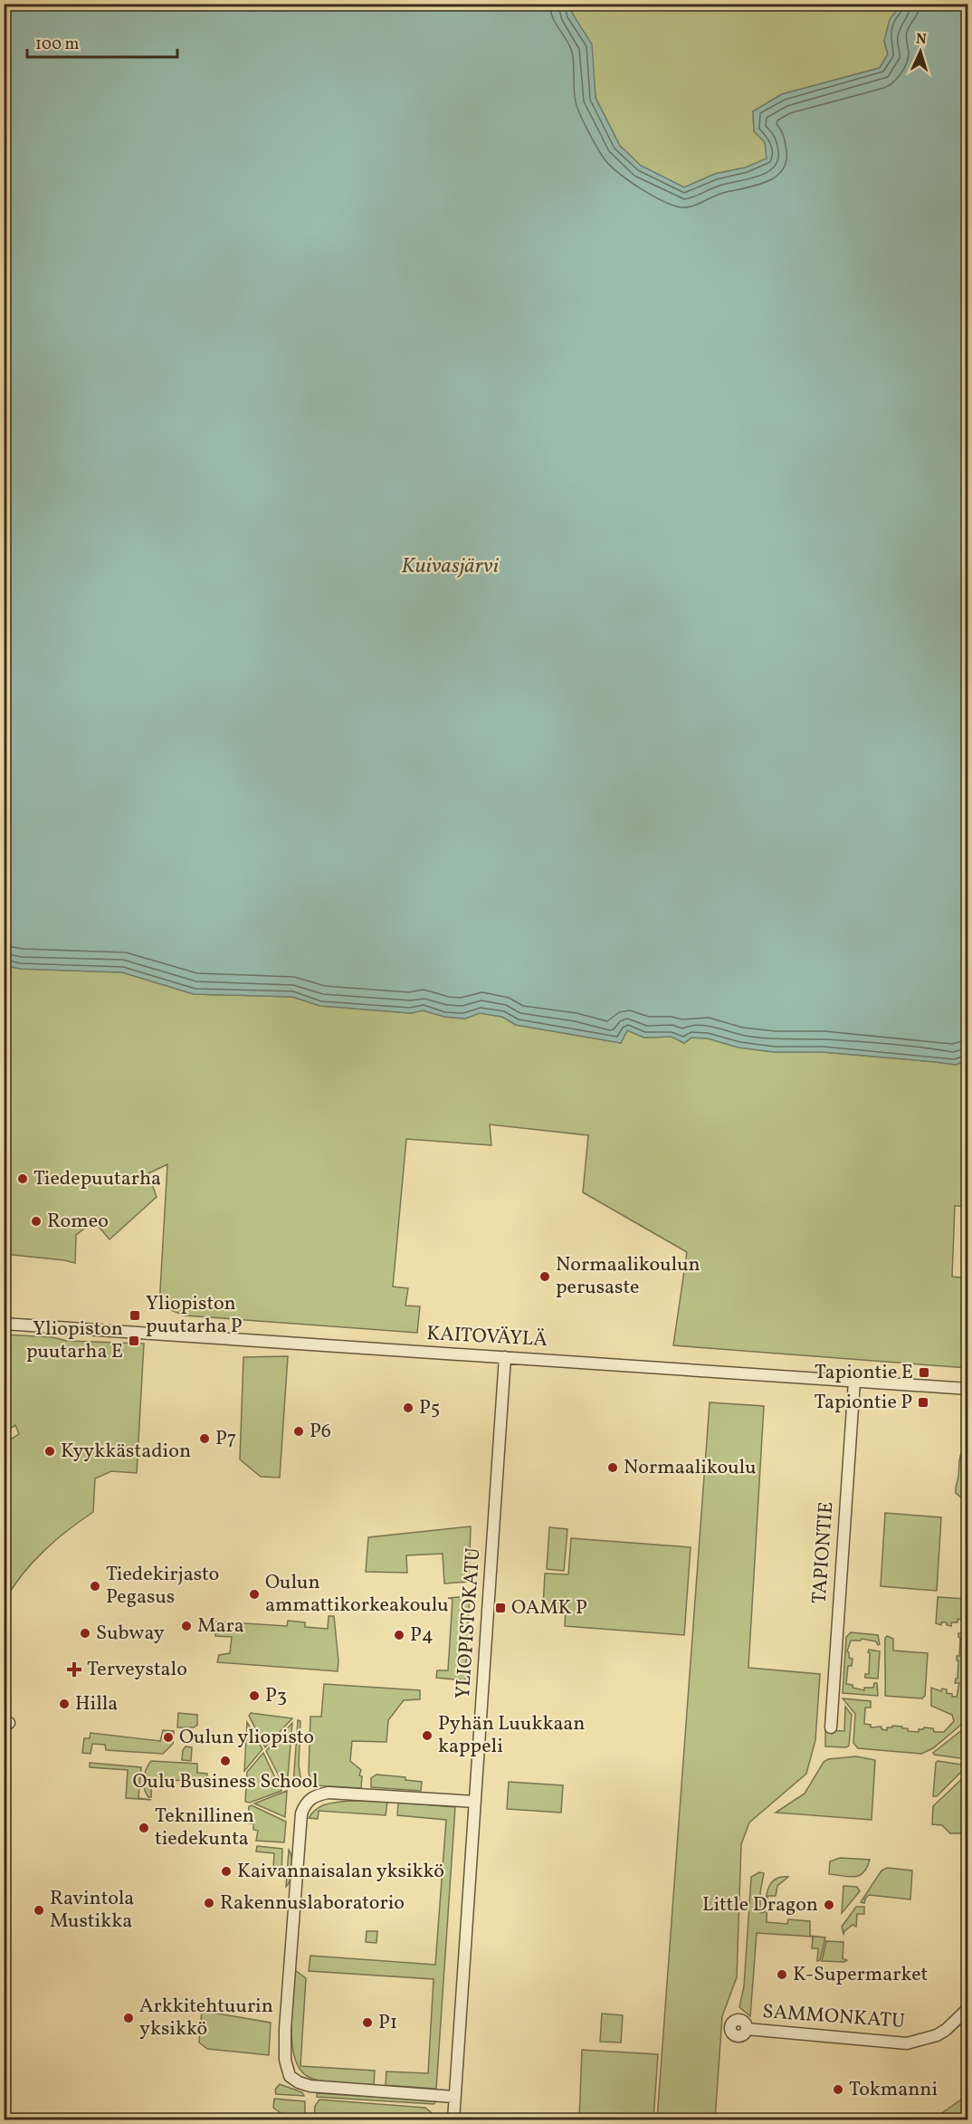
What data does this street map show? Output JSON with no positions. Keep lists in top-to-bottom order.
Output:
{
  "streets": {
    "street": [
      "KAITOVÄYLÄ",
      "TAPIONTIE",
      "YLIOPISTOKATU",
      "SAMMONKATU"
    ]
  },
  "crossings": [
    ["KAITOVÄYLÄ", "TAPIONTIE"],
    ["KAITOVÄYLÄ", "YLIOPISTOKATU"]
  ],
  "water": ["Kuivasjärvi"],
  "places": {
    "other": [
      "Tiedepuutarha",
      "Romeo",
      "Normaalikoulun perusaste",
      "P5",
      "P6",
      "P7",
      "Kyykkästadion",
      "Normaalikoulu",
      "Tiedekirjasto Pegasus",
      "Oulun ammattikorkeakoulu",
      "Mara",
      "Subway",
      "P4",
      "P3",
      "Hilla",
      "Pyhän Luukkaan kappeli",
      "Oulun yliopisto",
      "Oulu Business School",
      "Teknillinen tiedekunta",
      "Kaivannaisalan yksikkö",
      "Rakennuslaboratorio",
      "Little Dragon",
      "Ravintola Mustikka",
      "K-Supermarket",
      "Arkkitehtuurin yksikkö",
      "P1",
      "Tokmanni"
    ],
    "transit": [
      "Yliopiston puutarha P",
      "Yliopiston puutarha E",
      "Tapiontie E",
      "Tapiontie P",
      "OAMK P"
    ],
    "health": ["Terveystalo"]
  },
  "scale_bar": "100 m",
  "north": "top"
}
